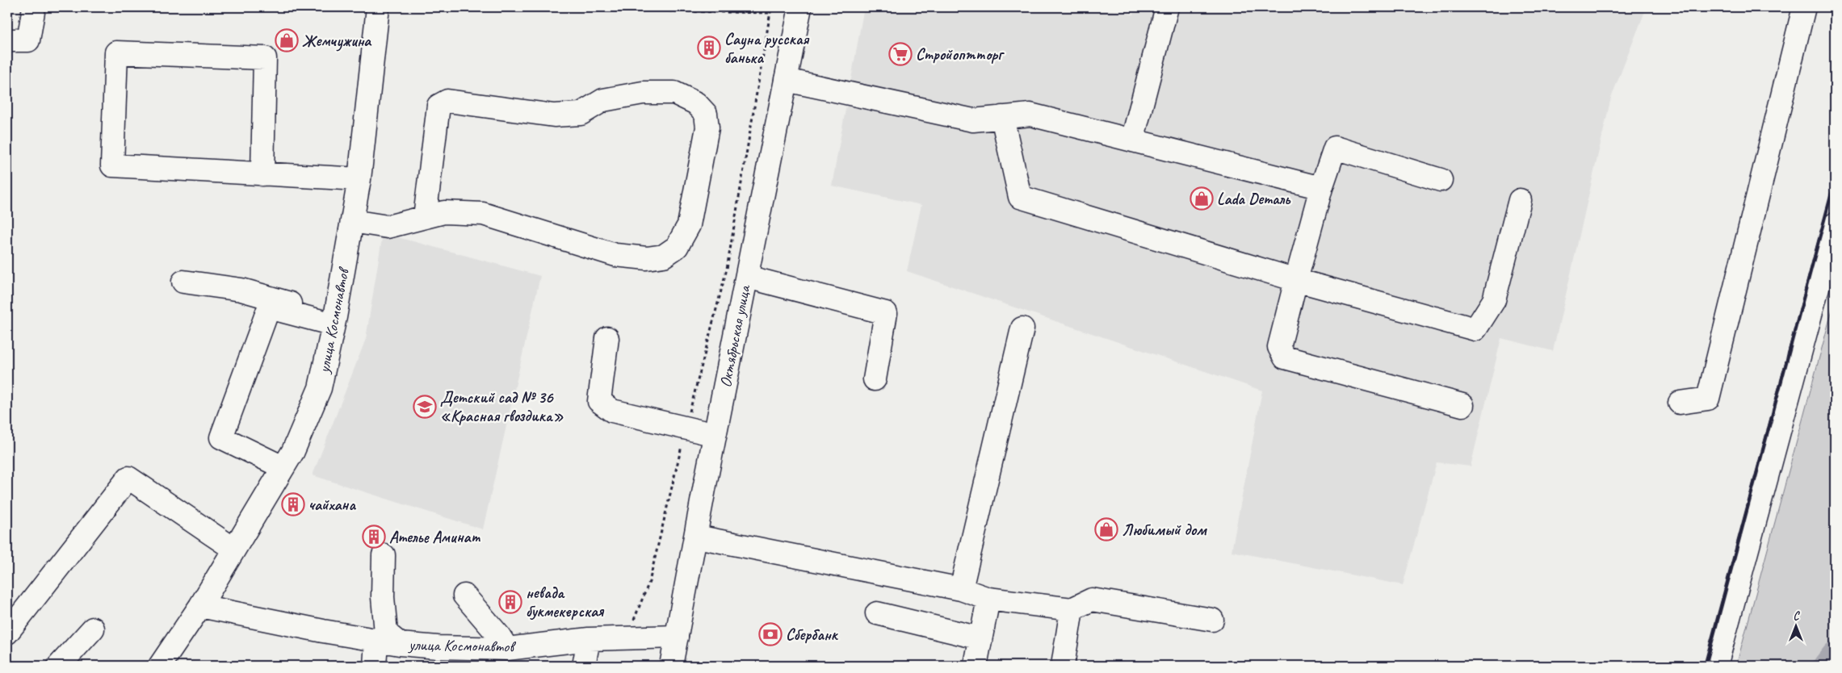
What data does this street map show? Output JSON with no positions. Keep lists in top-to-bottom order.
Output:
{
  "streets": {
    "street": ["улица Космонавтов", "Октябрьская улица"]
  },
  "crossings": [
    ["улица Космонавтов", "Октябрьская улица"]
  ],
  "places": {
    "shop": ["Жемчужина", "Lada Dеталь", "Любимый дом"],
    "building": [
      "Сауна русская банька",
      "чайхана",
      "Ателье Аминат",
      "невада букмекерская"
    ],
    "supermarket": ["Стройоптторг"],
    "school or university": ["Детский сад № 36 «Красная гвоздика»"],
    "bank": ["Сбербанк"]
  },
  "north": "top"
}
